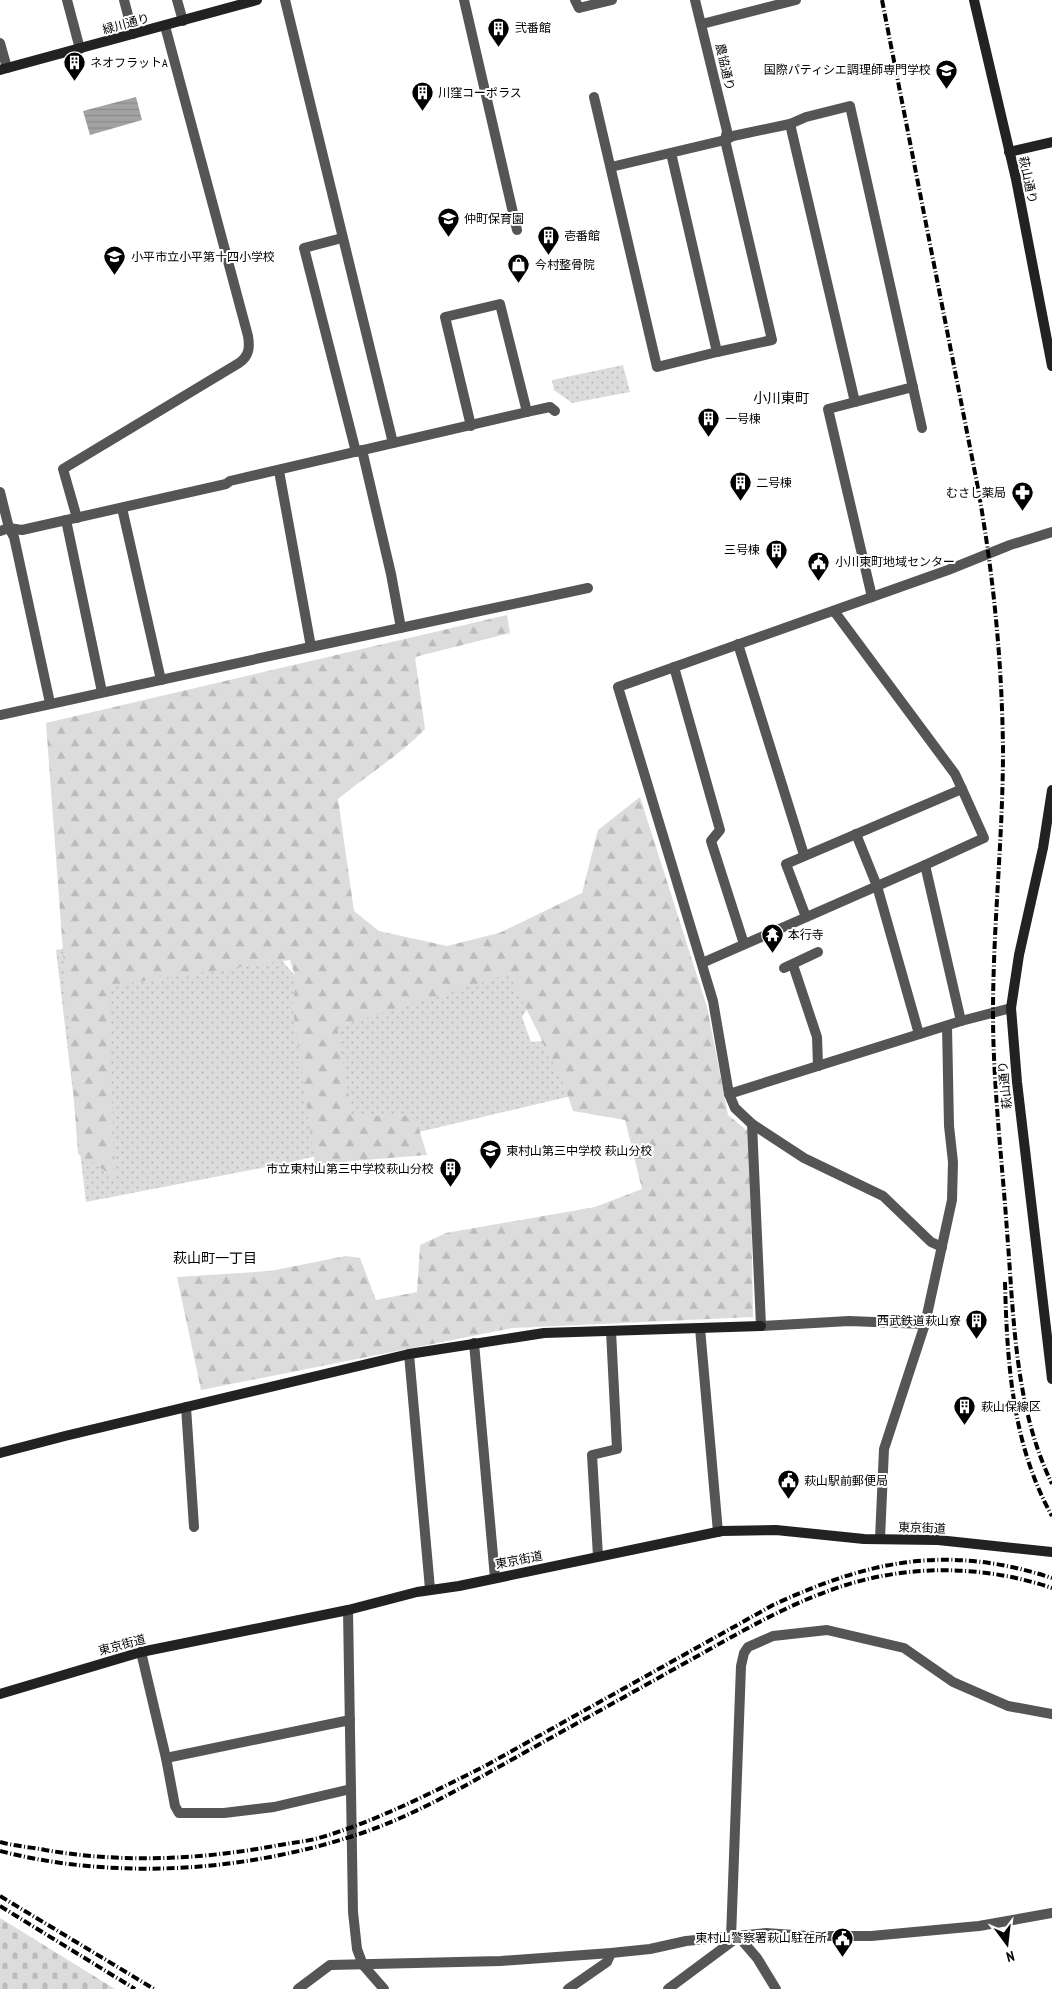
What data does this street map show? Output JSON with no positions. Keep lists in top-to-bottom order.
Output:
{
  "streets": {
    "street": [
      "緑川通り",
      "農協通り",
      "萩山通り",
      "東京街道"
    ]
  },
  "districts": ["小川東町", "萩山町一丁目"],
  "places": {
    "building": [
      "弐番館",
      "ネオフラットA",
      "川窪コーポラス",
      "壱番館",
      "一号棟",
      "二号棟",
      "三号棟",
      "市立東村山第三中学校萩山分校",
      "西武鉄道萩山寮",
      "萩山保線区"
    ],
    "school or university": [
      "国際パティシエ調理師専門学校",
      "仲町保育園",
      "小平市立小平第十四小学校",
      "東村山第三中学校 萩山分校"
    ],
    "shop": ["今村整骨院"],
    "pharmacy": ["むさし薬局"],
    "public building": ["小川東町地域センター", "萩山駅前郵便局", "東村山警察署萩山駐在所"],
    "temple": ["本行寺"]
  },
  "north": "bottom"
}
